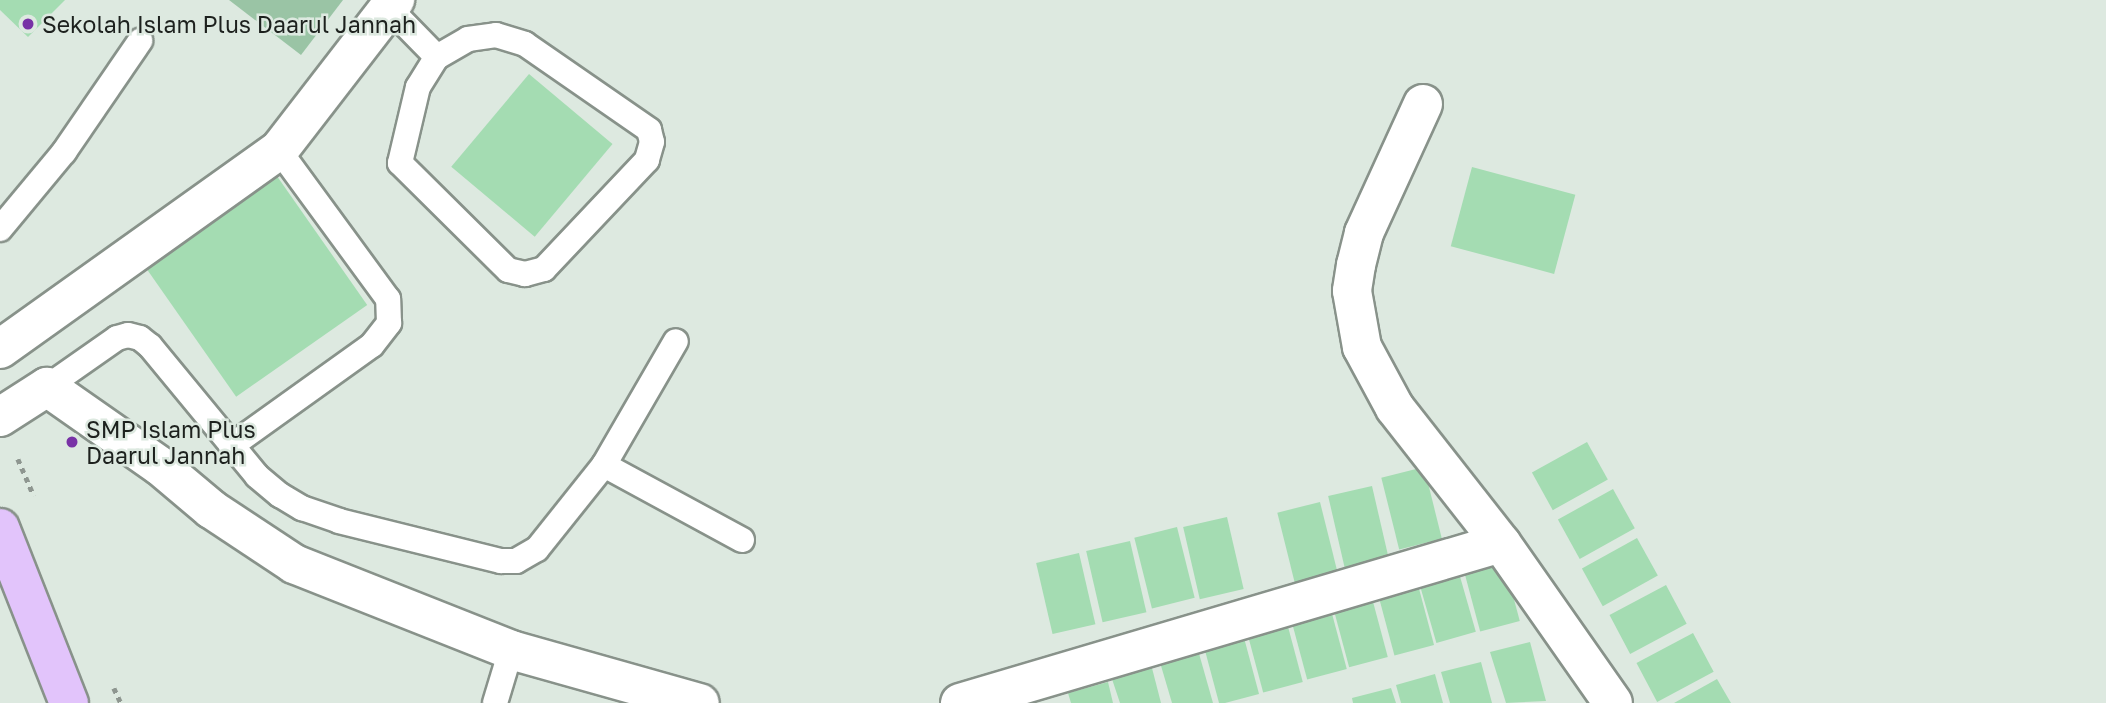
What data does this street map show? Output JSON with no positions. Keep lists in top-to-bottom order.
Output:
{
  "places": ["Sekolah Islam Plus Daarul Jannah", "SMP Islam Plus Daarul Jannah"]
}
